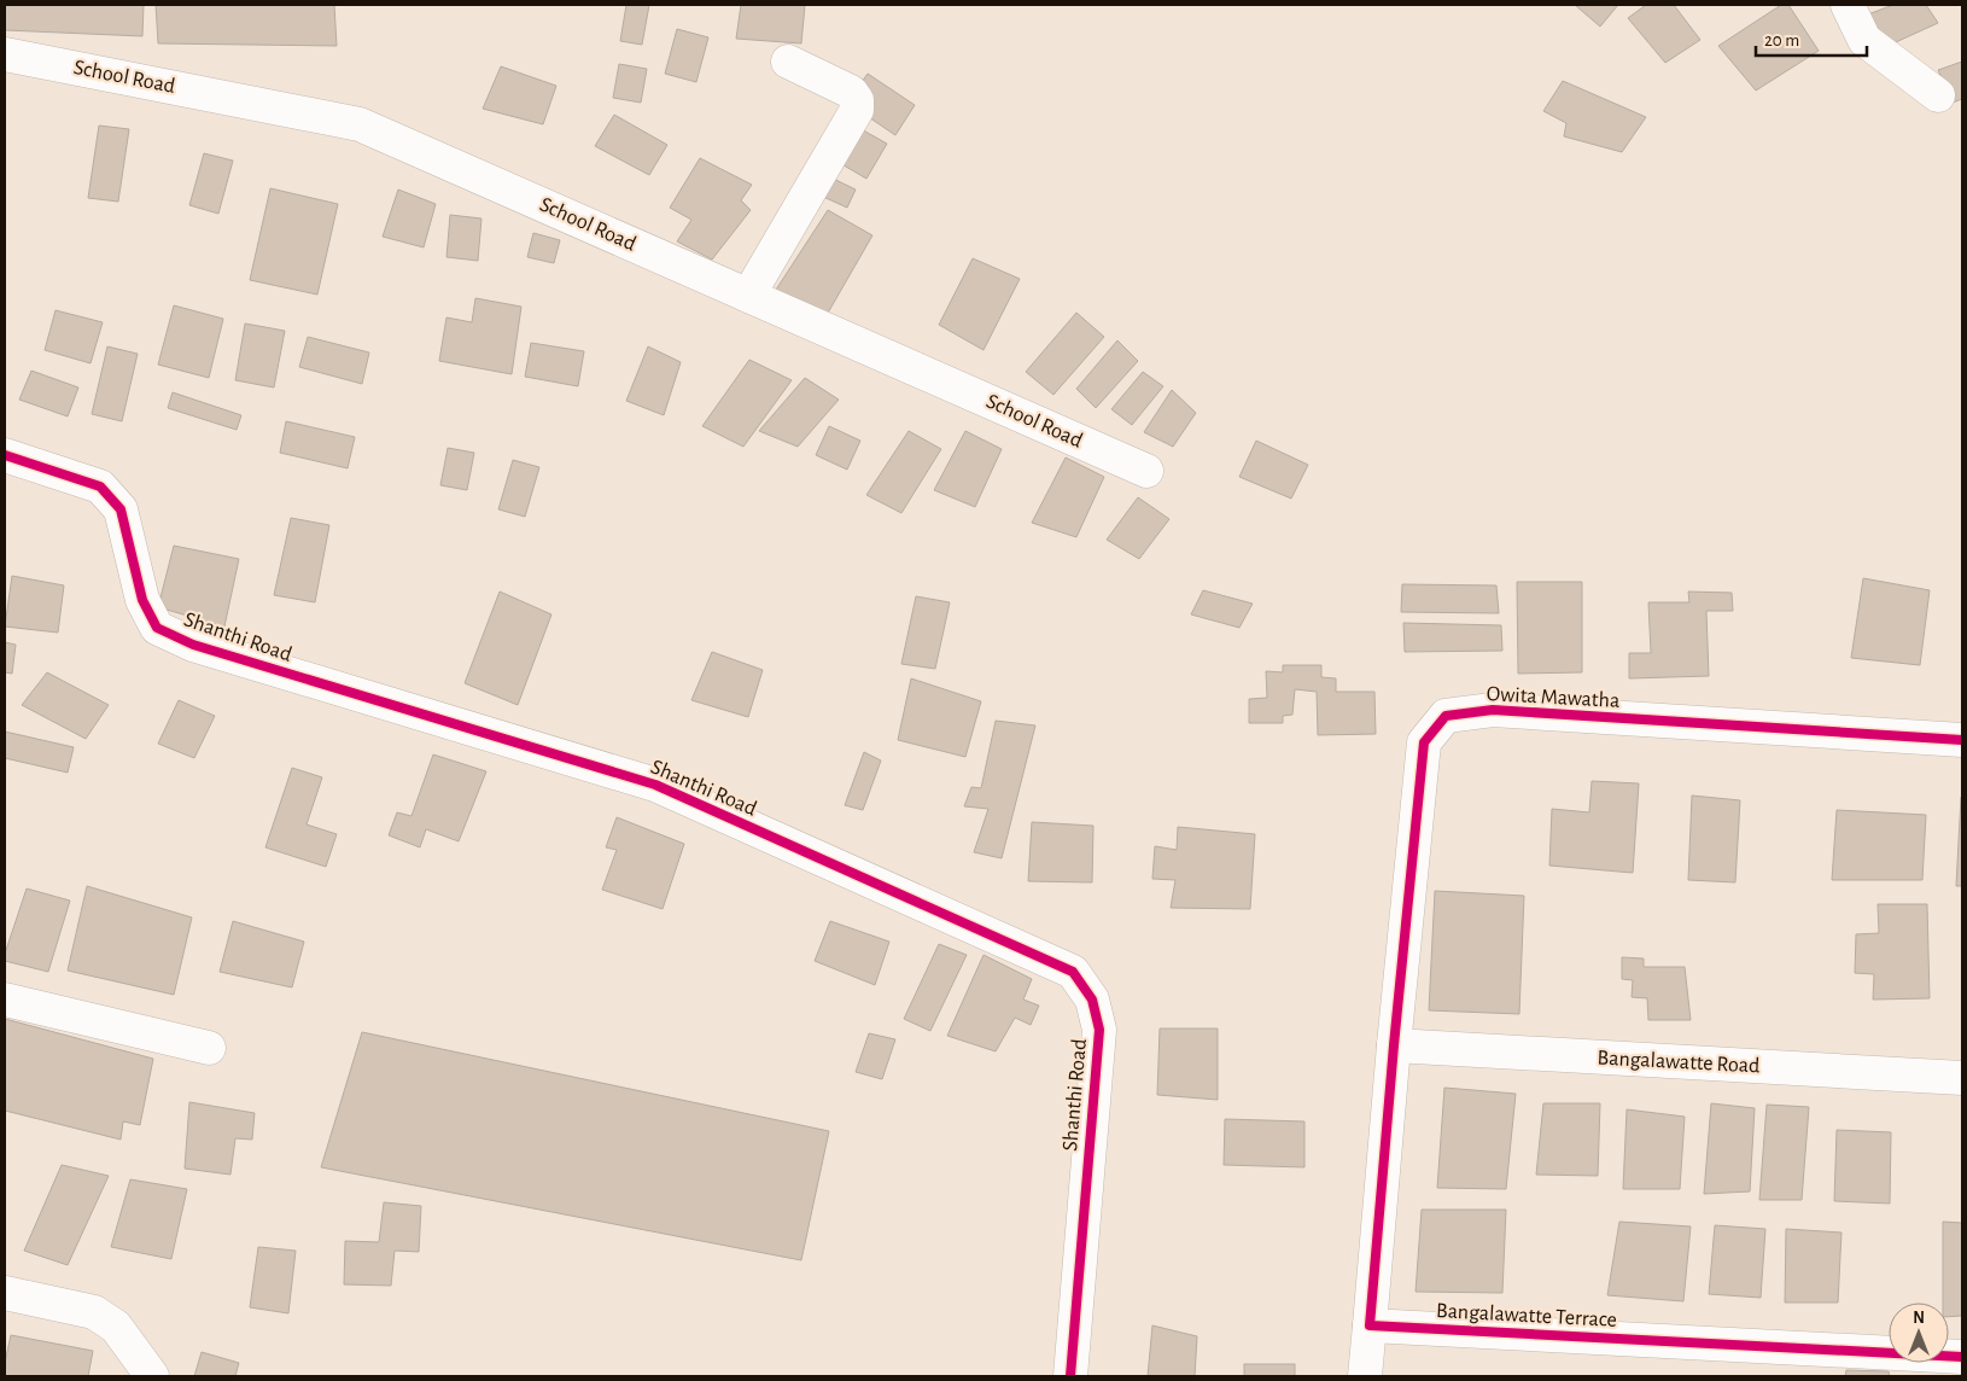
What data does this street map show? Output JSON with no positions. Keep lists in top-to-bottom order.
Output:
{
  "streets": {
    "street": [
      "School Road",
      "Shanthi Road",
      "Owita Mawatha",
      "Bangalawatte Road",
      "Bangalawatte Terrace"
    ]
  },
  "crossings": [
    ["Owita Mawatha", "Bangalawatte Road"]
  ],
  "scale_bar": "20 m",
  "north": "top"
}
